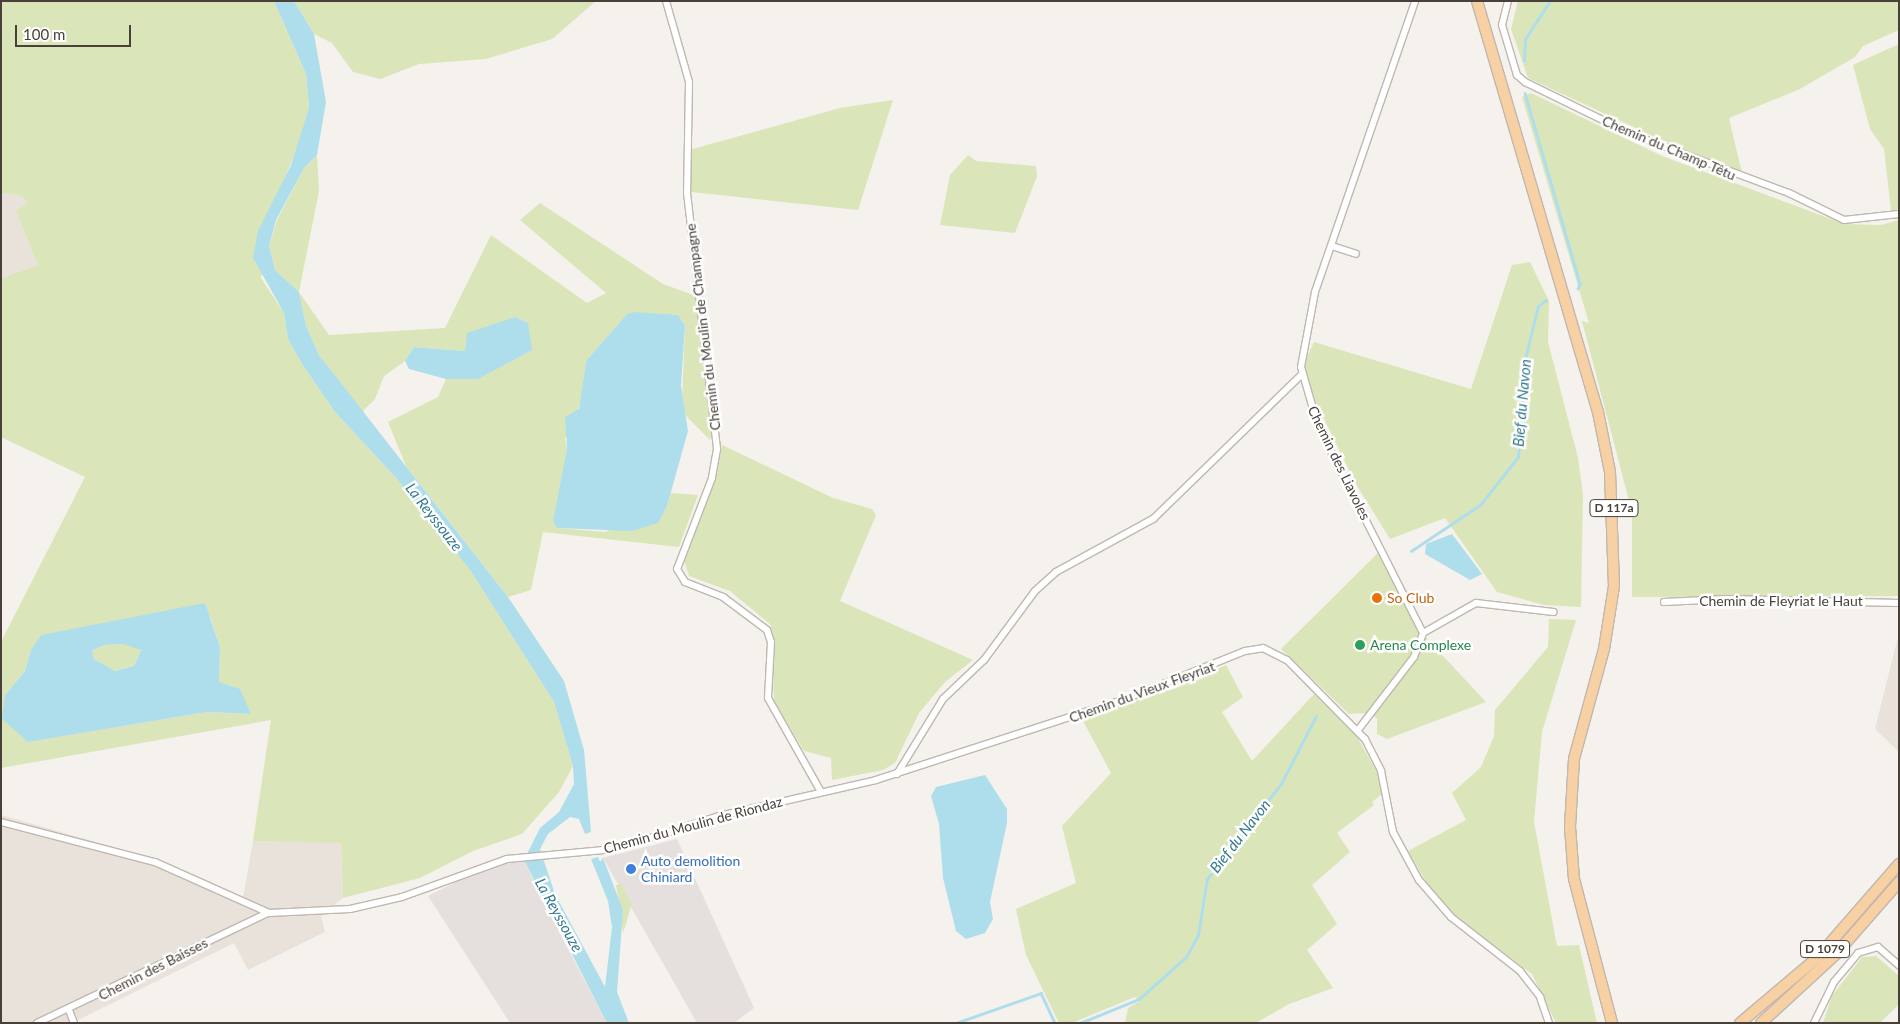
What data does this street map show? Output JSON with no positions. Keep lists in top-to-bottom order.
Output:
{
  "streets": {
    "main road": ["D 117a", "D 1079"],
    "street": [
      "Chemin du Champ Têtu",
      "Chemin du Moulin de Champagne",
      "Chemin des Liavoles",
      "Chemin de Fleyriat le Haut",
      "Chemin du Vieux Fleyriat",
      "Chemin du Moulin de Riondaz",
      "Chemin des Baisses"
    ]
  },
  "crossings": [
    ["Chemin du Moulin de Champagne", "Chemin du Moulin de Riondaz"],
    ["Chemin du Vieux Fleyriat", "Chemin du Moulin de Riondaz"],
    ["Chemin du Moulin de Riondaz", "Chemin des Baisses"]
  ],
  "water": ["Bief du Navon", "La Reyssouze"],
  "places": ["So Club", "Arena Complexe", "Auto demolition Chiniard"],
  "scale_bar": "100 m"
}
